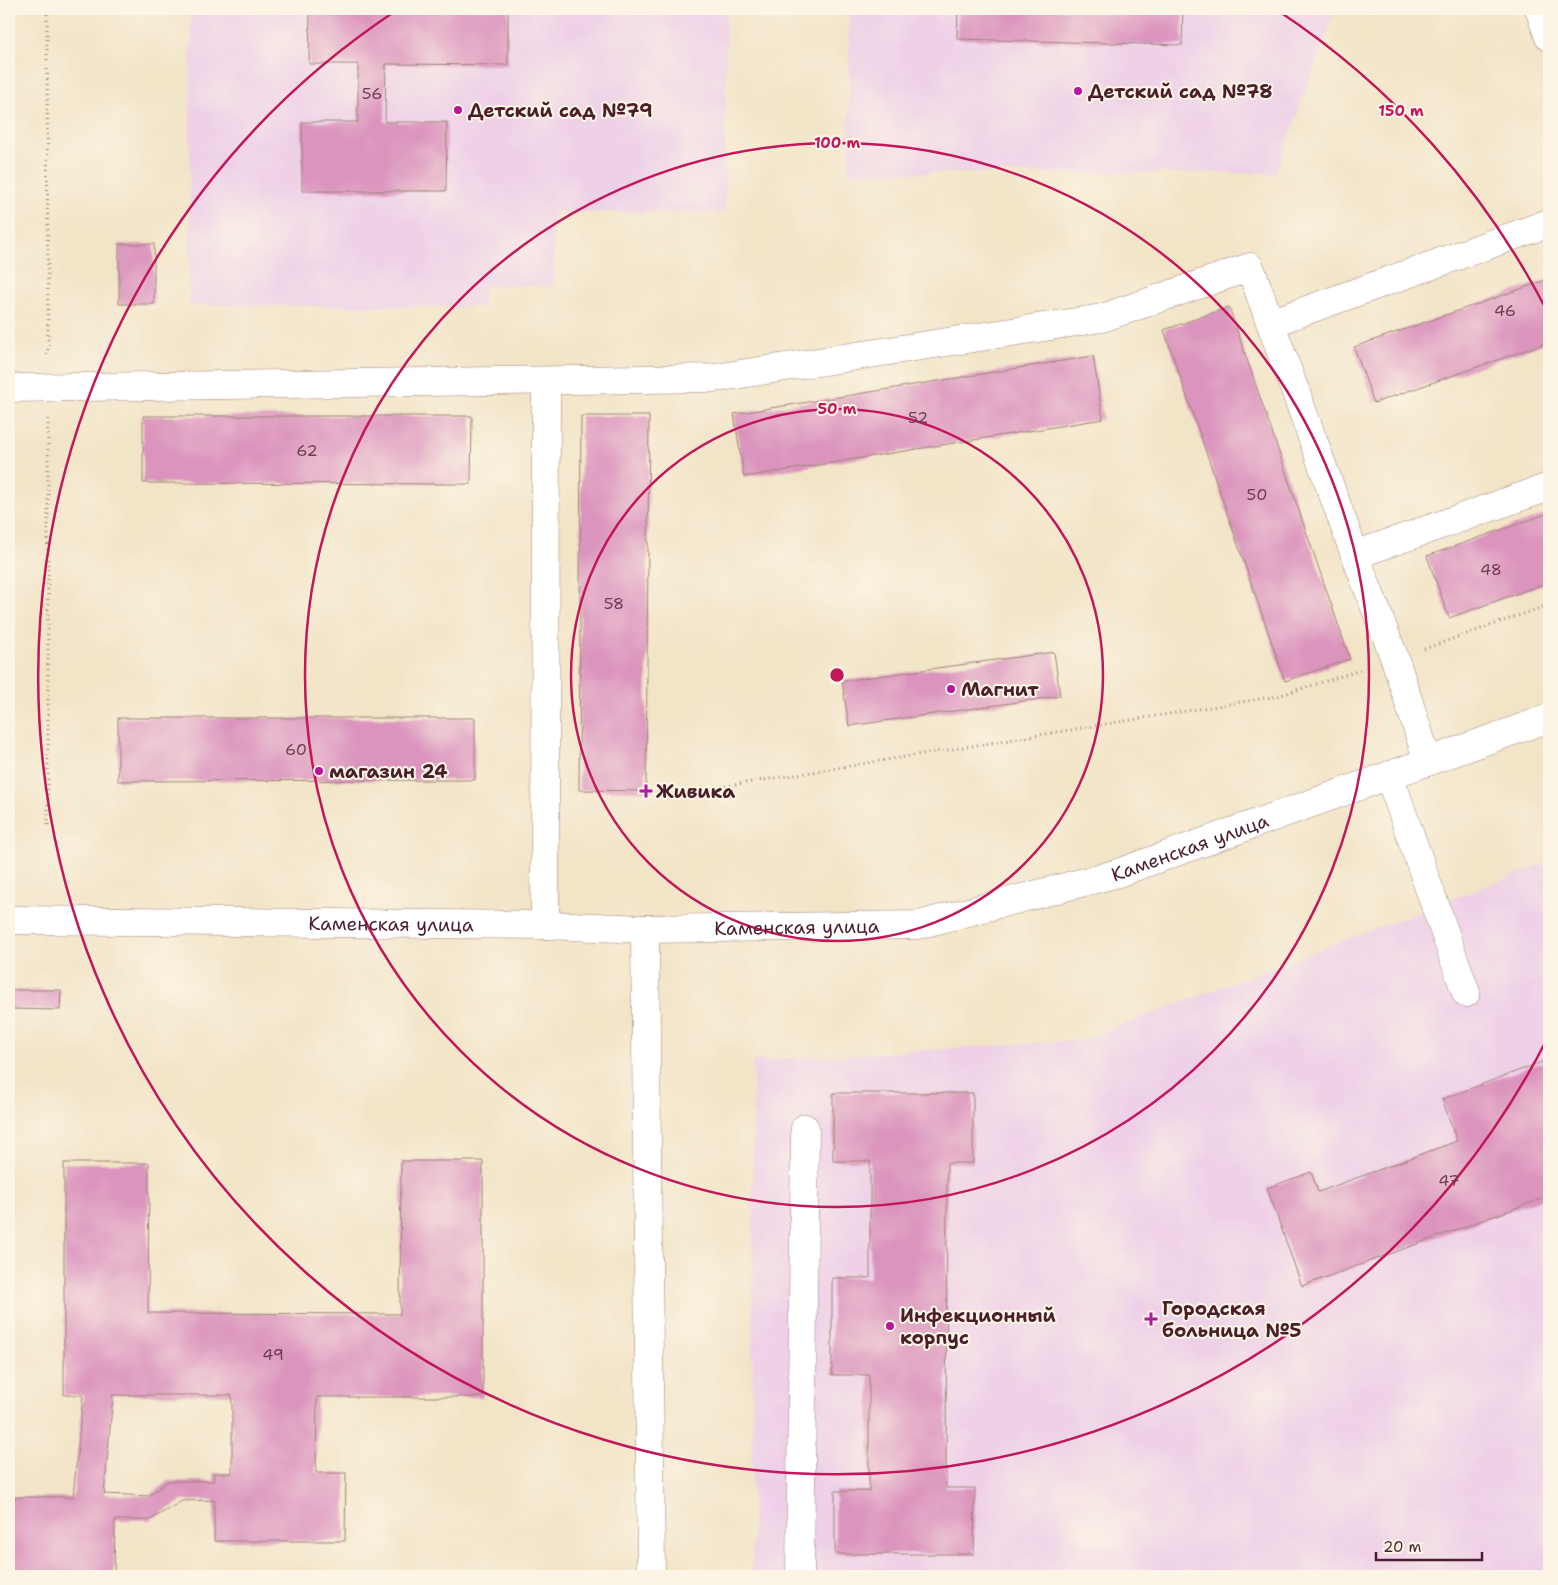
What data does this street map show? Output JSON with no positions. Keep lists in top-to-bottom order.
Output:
{
  "streets": {
    "street": ["Каменская улица"]
  },
  "places": {
    "other": [
      "Детский сад №78",
      "Детский сад №79",
      "Магнит",
      "магазин 24",
      "Инфекционный корпус"
    ],
    "health": ["Живика", "Городская больница №5"]
  },
  "house_numbers": [
    "56",
    "46",
    "52",
    "62",
    "50",
    "48",
    "58",
    "60",
    "47",
    "49"
  ],
  "scale_bar": "20 m",
  "rings": ["150 m", "100 m", "50 m"]
}
